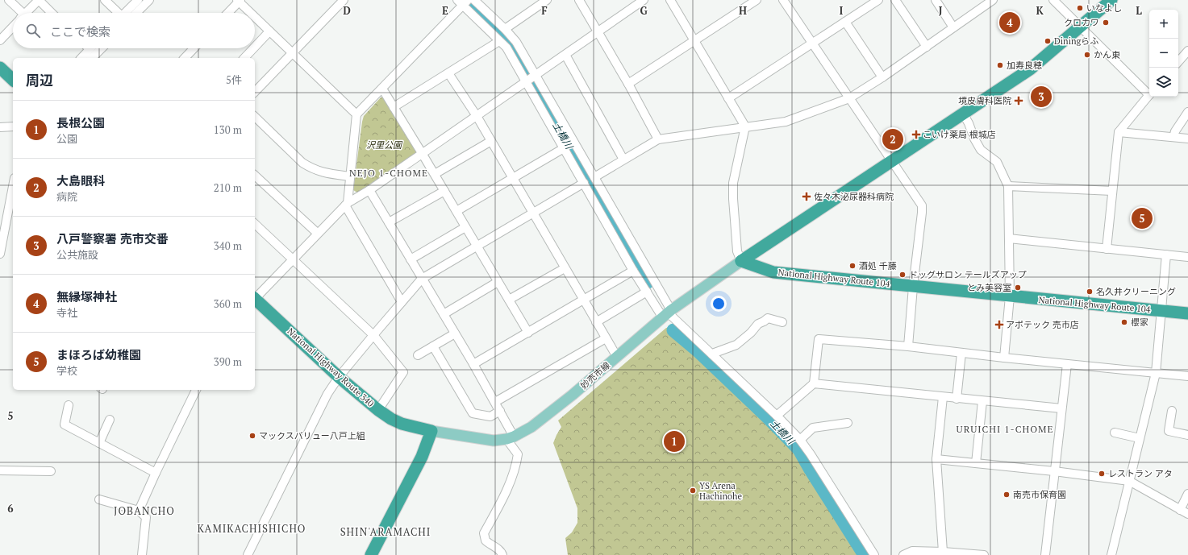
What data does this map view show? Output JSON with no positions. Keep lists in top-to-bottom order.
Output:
{
  "streets": {
    "highway": ["National Highway Route 104", "National Highway Route 340"],
    "main road": ["妙売市線"]
  },
  "crossings": [
    ["National Highway Route 104", "妙売市線"],
    ["National Highway Route 340", "妙売市線"]
  ],
  "districts": [
    "NEJO 1-CHOME",
    "URUICHI 1-CHOME",
    "JOBANCHO",
    "KAMIKACHISHICHO",
    "SHIN'ARAMACHI"
  ],
  "water": ["土橋川"],
  "parks": ["沢里公園"],
  "places": {
    "other": [
      "いなよし",
      "クロカワ",
      "Diningらふ",
      "かん東",
      "加寿良穂",
      "酒処 千藤",
      "ドッグサロン テールズアップ",
      "とみ美容室",
      "名久井クリーニング",
      "櫻家",
      "マックスバリュー八戸上組",
      "レストラン アタ",
      "YS Arena Hachinohe",
      "南売市保育園"
    ],
    "health": [
      "境皮膚科医院",
      "こいけ薬局 根城店",
      "佐々木泌尿器科病院",
      "アポテック 売市店"
    ]
  },
  "page": {
    "map_buttons": ["+", "−"],
    "pins": [
      "4",
      "3",
      "2",
      "5",
      "1"
    ],
    "search": "ここで検索",
    "heading": ["周辺", "5件"],
    "list": [
      {
        "mark": "1",
        "name": "長根公園",
        "note": "公園",
        "value": "130 m"
      },
      {
        "mark": "2",
        "name": "大島眼科",
        "note": "病院",
        "value": "210 m"
      },
      {
        "mark": "3",
        "name": "八戸警察署 売市交番",
        "note": "公共施設",
        "value": "340 m"
      },
      {
        "mark": "4",
        "name": "無縁塚神社",
        "note": "寺社",
        "value": "360 m"
      },
      {
        "mark": "5",
        "name": "まほろば幼稚園",
        "note": "学校",
        "value": "390 m"
      }
    ]
  },
  "grid": {
    "columns": [
      "D",
      "E",
      "F",
      "G",
      "H",
      "I",
      "J",
      "K",
      "L"
    ],
    "rows": ["5", "6"]
  }
}
